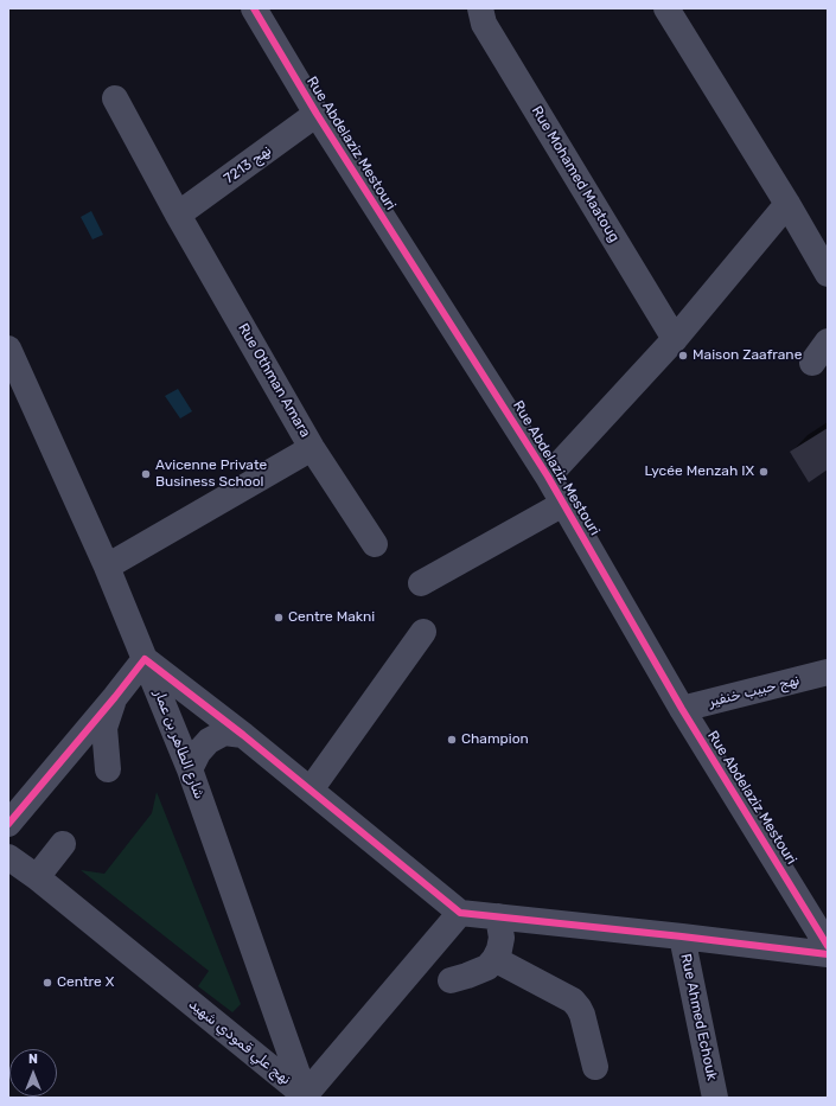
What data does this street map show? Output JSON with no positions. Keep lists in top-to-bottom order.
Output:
{
  "streets": {
    "street": [
      "Rue Abdelaziz Mestouri",
      "نهج 7213",
      "Rue Mohamed Maatoug",
      "Rue Othman Amara",
      "نهج حبيب خنفير",
      "شارع الطاهر بن عمار",
      "Rue Ahmed Echouk",
      "نهج علي قمودي شهيد"
    ]
  },
  "crossings": [
    ["Rue Abdelaziz Mestouri", "نهج 7213"],
    ["Rue Abdelaziz Mestouri", "نهج حبيب خنفير"],
    ["نهج 7213", "Rue Othman Amara"],
    ["شارع الطاهر بن عمار", "نهج علي قمودي شهيد"]
  ],
  "places": [
    "Maison Zaafrane",
    "Lycée Menzah IX",
    "Avicenne Private Business School",
    "Centre Makni",
    "Champion",
    "Centre X"
  ],
  "north": "top"
}
